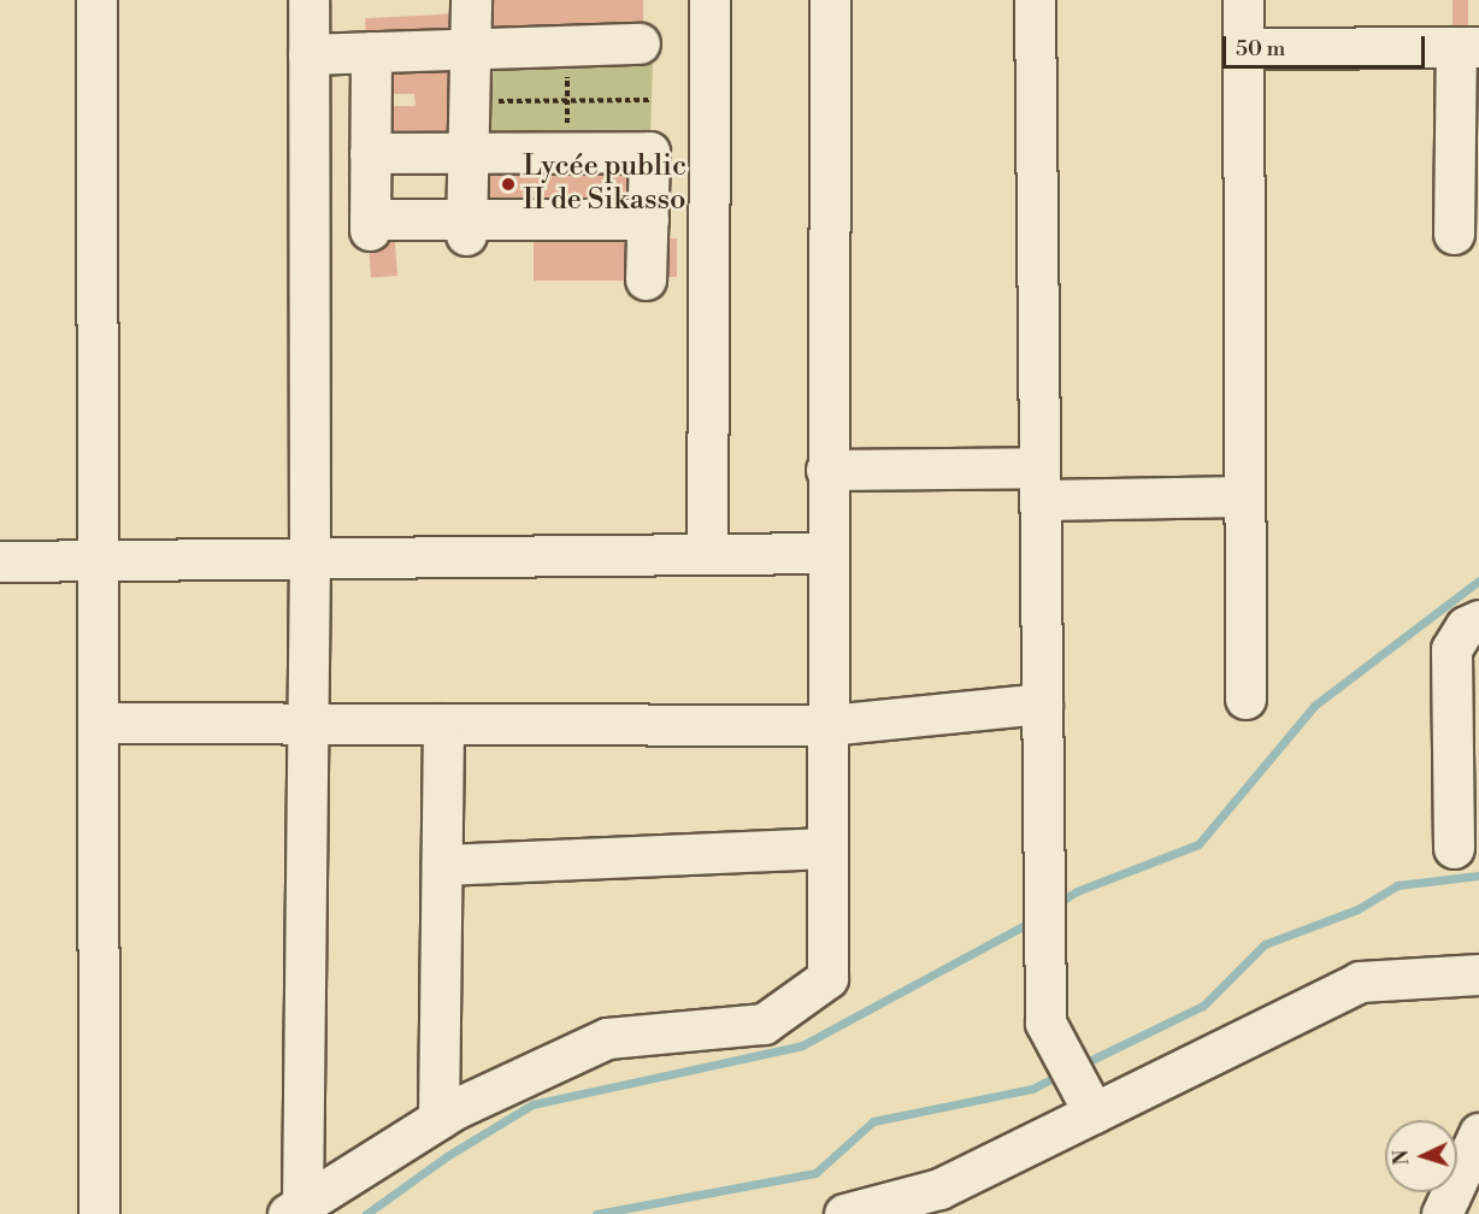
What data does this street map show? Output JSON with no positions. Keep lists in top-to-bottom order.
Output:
{
  "places": ["Lycée public II de Sikasso"],
  "scale_bar": "50 m",
  "north": "left"
}
